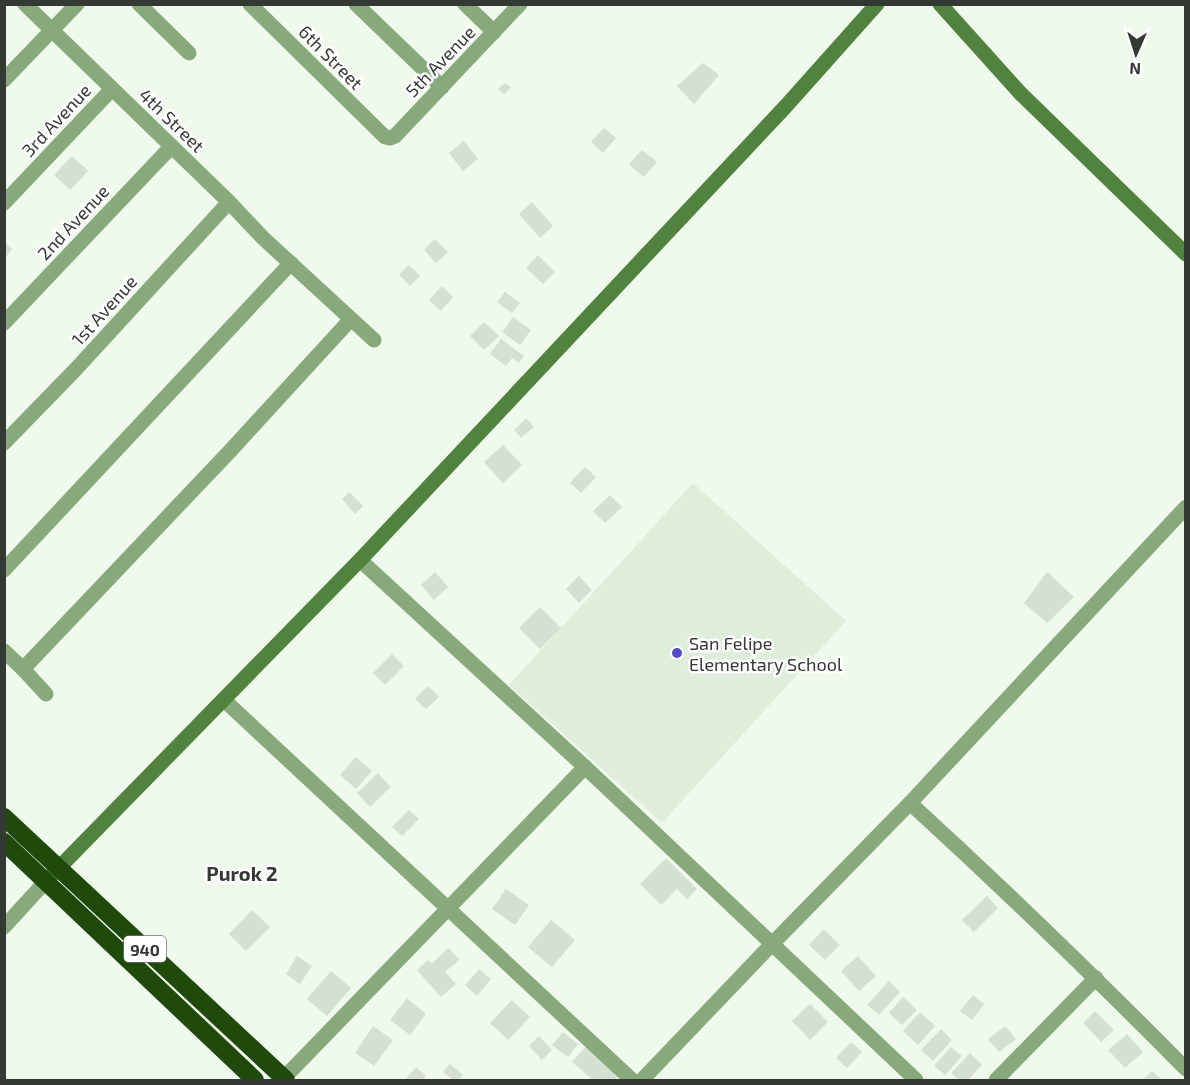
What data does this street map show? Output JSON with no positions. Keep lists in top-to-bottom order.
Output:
{
  "streets": {
    "highway": ["940"],
    "street": [
      "6th Street",
      "5th Avenue",
      "3rd Avenue",
      "4th Street",
      "2nd Avenue",
      "1st Avenue"
    ]
  },
  "crossings": [
    ["6th Street", "5th Avenue"],
    ["3rd Avenue", "4th Street"],
    ["4th Street", "2nd Avenue"],
    ["4th Street", "1st Avenue"]
  ],
  "districts": ["Purok 2"],
  "places": ["San Felipe Elementary School"],
  "north": "bottom"
}
